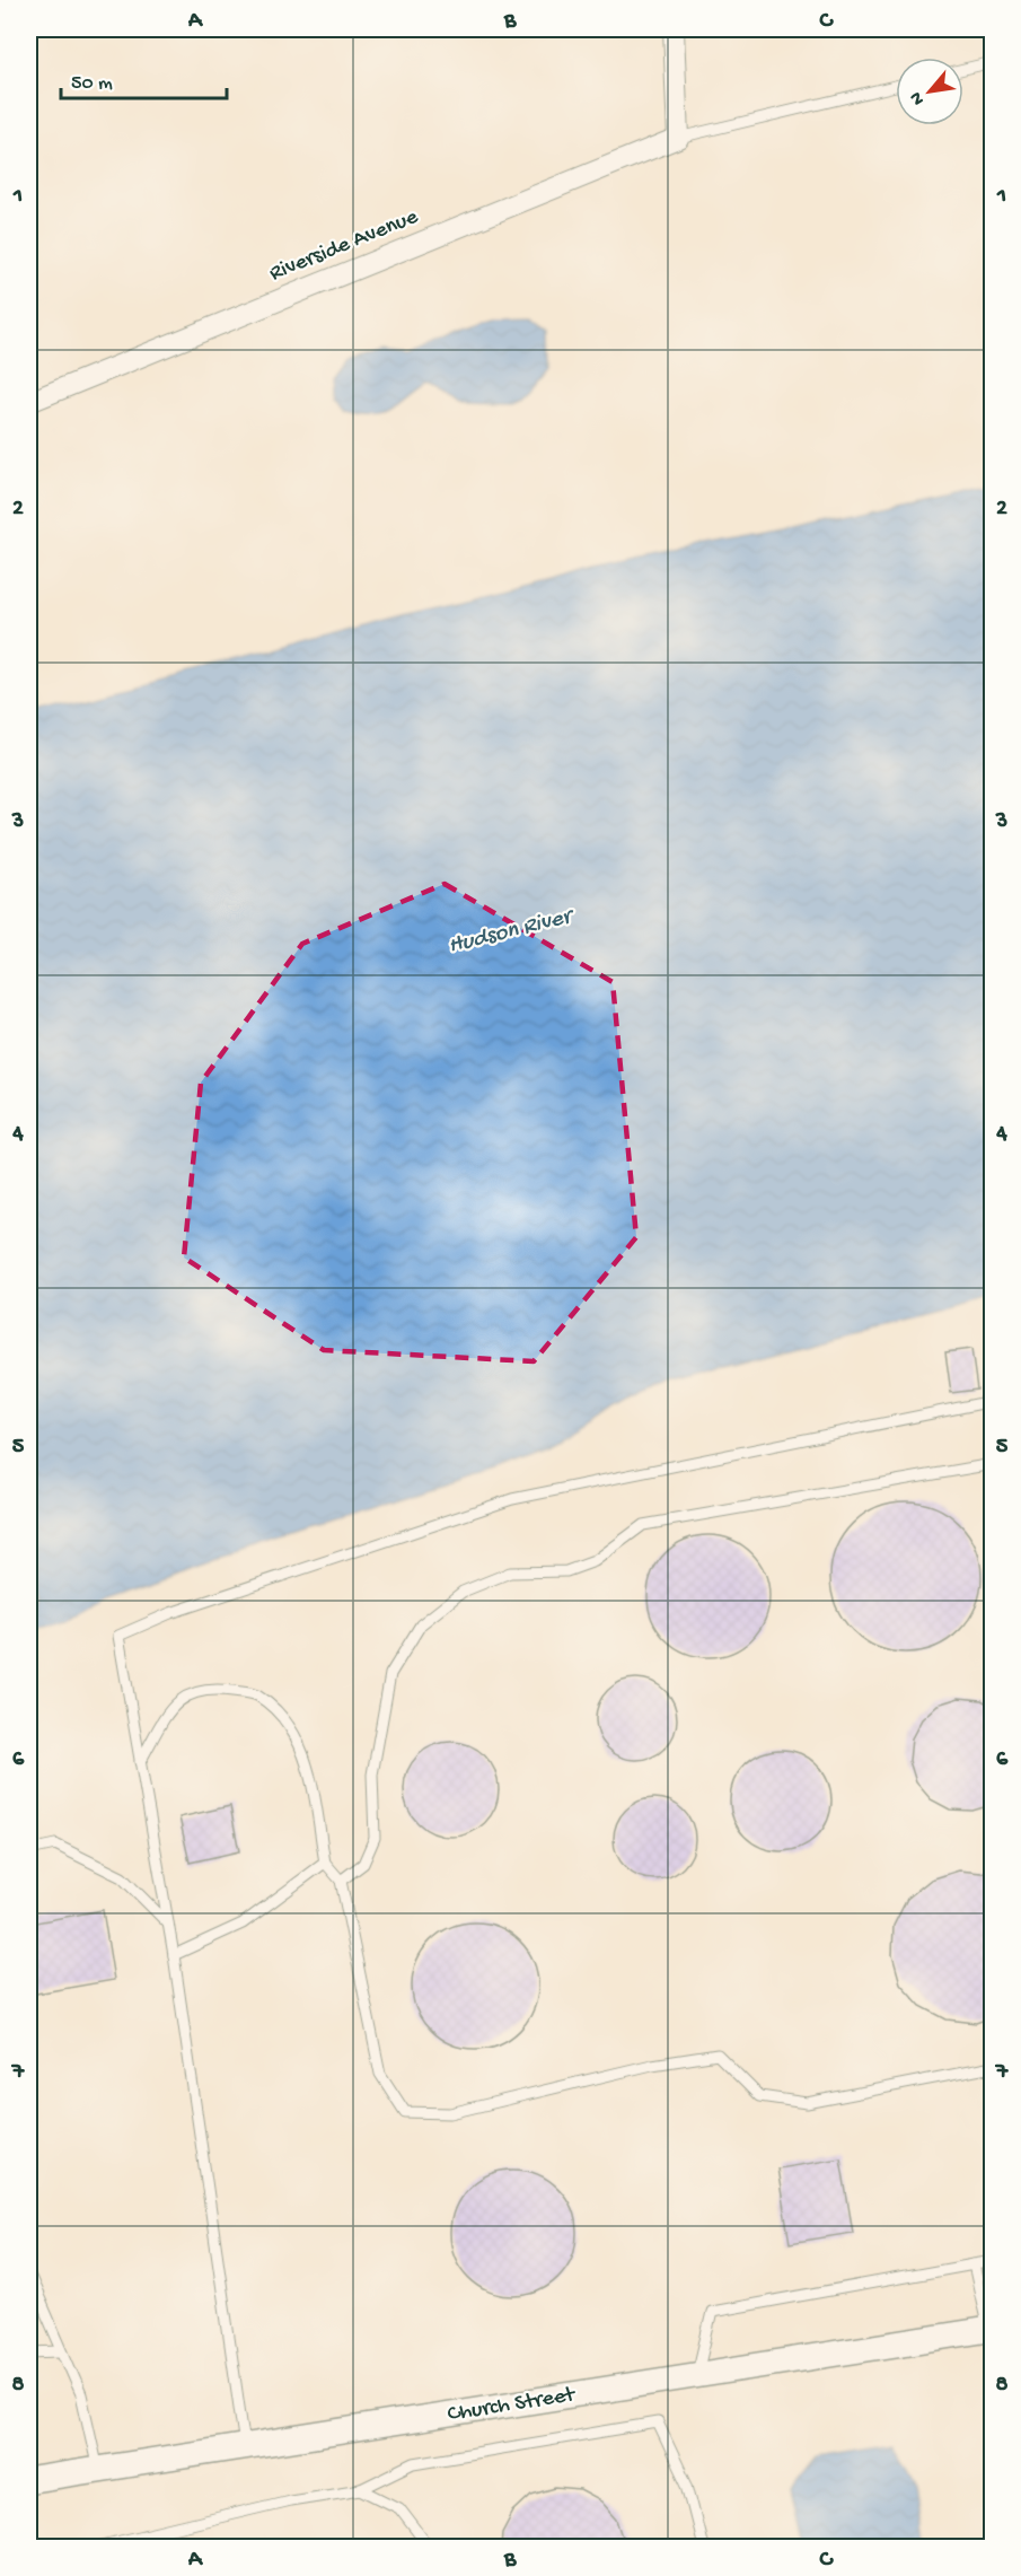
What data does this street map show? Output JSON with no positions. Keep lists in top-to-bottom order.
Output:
{
  "streets": {
    "street": ["Riverside Avenue", "Church Street"]
  },
  "water": ["Hudson River"],
  "scale_bar": "50 m",
  "north": "bottom left",
  "grid": {
    "columns": ["A", "B", "C"],
    "rows": [
      "1",
      "2",
      "3",
      "4",
      "5",
      "6",
      "7",
      "8"
    ]
  }
}
